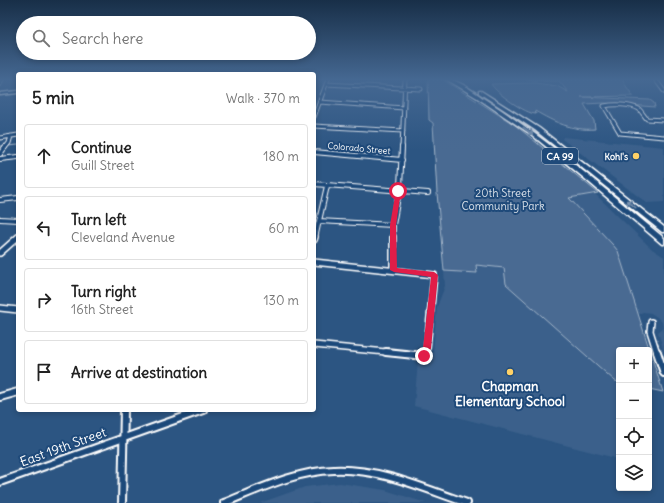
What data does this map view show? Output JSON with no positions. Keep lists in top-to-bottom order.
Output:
{
  "streets": {
    "highway": ["CA 99"],
    "street": ["Colorado Street", "East 19th Street"]
  },
  "parks": ["20th Street Community Park"],
  "places": ["Kohl's", "Chapman Elementary School"],
  "page": {
    "search": "Search here",
    "heading": ["5 min", "Walk · 370 m"],
    "list": [
      ["Continue", "Guill Street", "180 m"],
      ["Turn left", "Cleveland Avenue", "60 m"],
      ["Turn right", "16th Street", "130 m"],
      "Arrive at destination"
    ],
    "map_buttons": ["+", "−"]
  }
}
